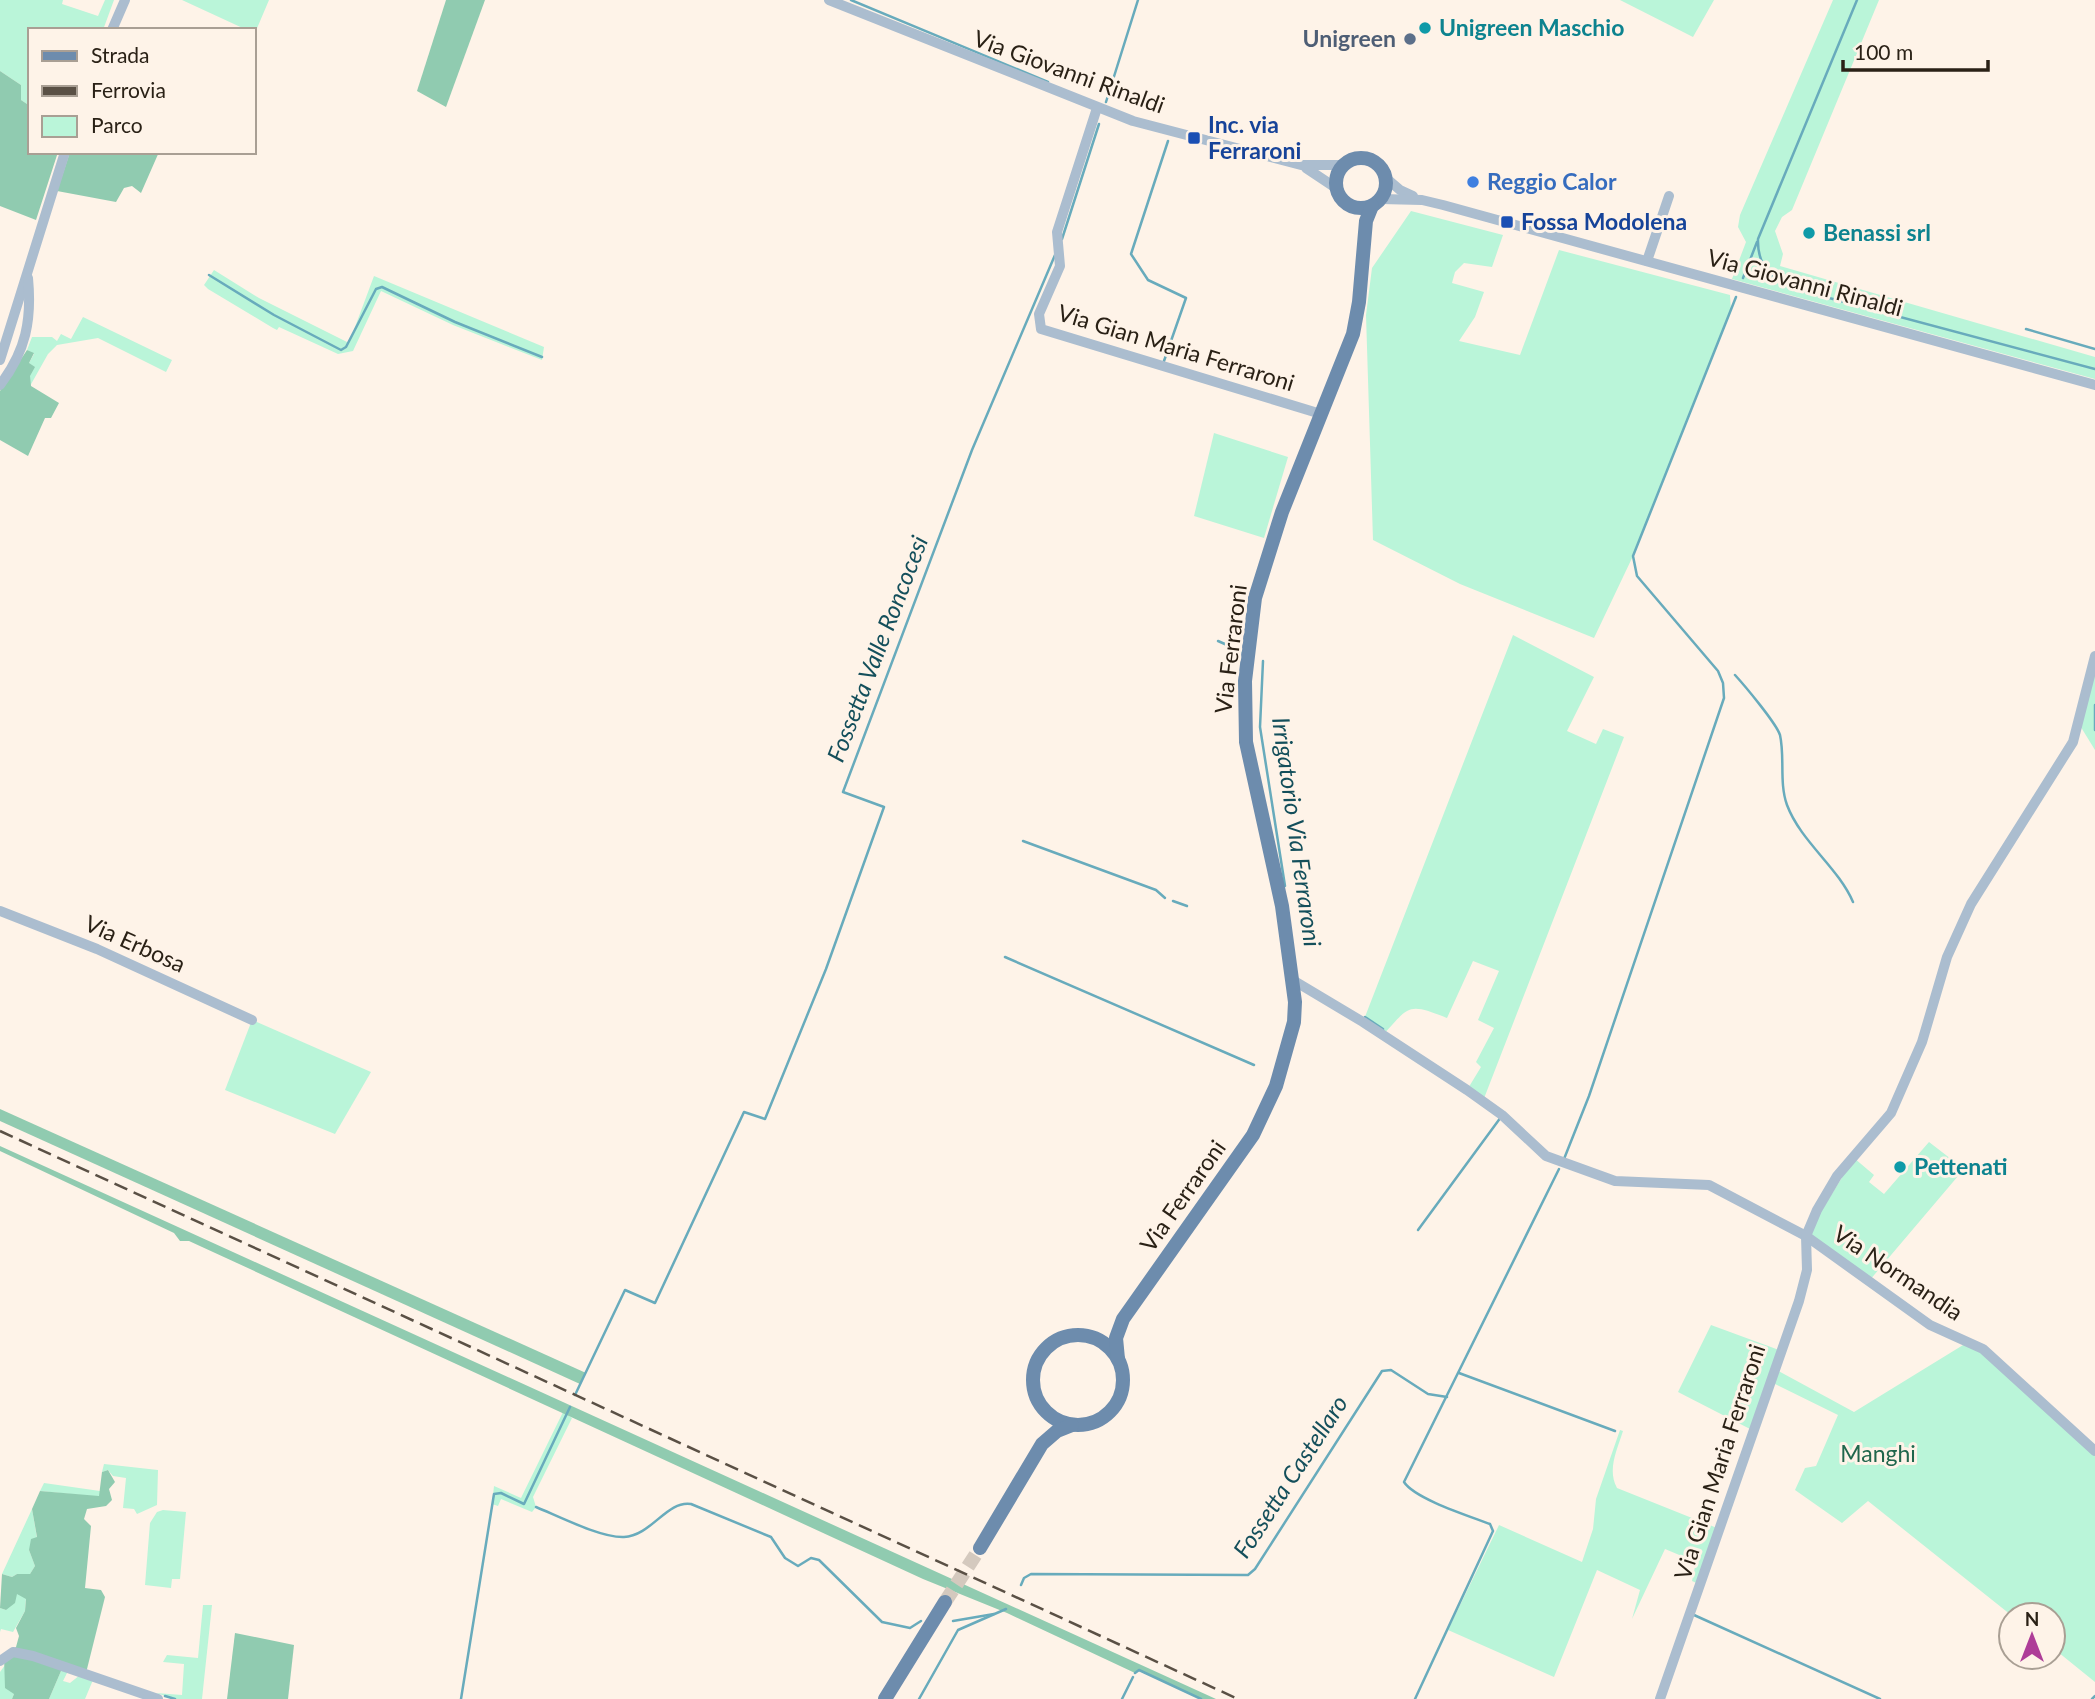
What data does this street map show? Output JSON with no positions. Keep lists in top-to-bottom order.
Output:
{
  "streets": {
    "main road": ["Via Ferraroni"],
    "street": [
      "Via Giovanni Rinaldi",
      "Via Gian Maria Ferraroni",
      "Via Erbosa",
      "Via Normandia"
    ]
  },
  "crossings": [
    ["Via Giovanni Rinaldi", "Via Gian Maria Ferraroni"],
    ["Via Giovanni Rinaldi", "Via Ferraroni"],
    ["Via Gian Maria Ferraroni", "Via Ferraroni"],
    ["Via Gian Maria Ferraroni", "Via Normandia"]
  ],
  "water": ["Fossetta Valle Roncocesi", "Irrigatorio Via Ferraroni", "Fossetta Castellaro"],
  "parks": ["Manghi"],
  "places": {
    "other": [
      "Unigreen Maschio",
      "Unigreen",
      "Reggio Calor",
      "Benassi srl",
      "Pettenati"
    ],
    "transit": ["Inc. via Ferraroni", "Fossa Modolena"]
  },
  "legend": ["Strada", "Ferrovia", "Parco"],
  "scale_bar": "100 m",
  "north": "top"
}
